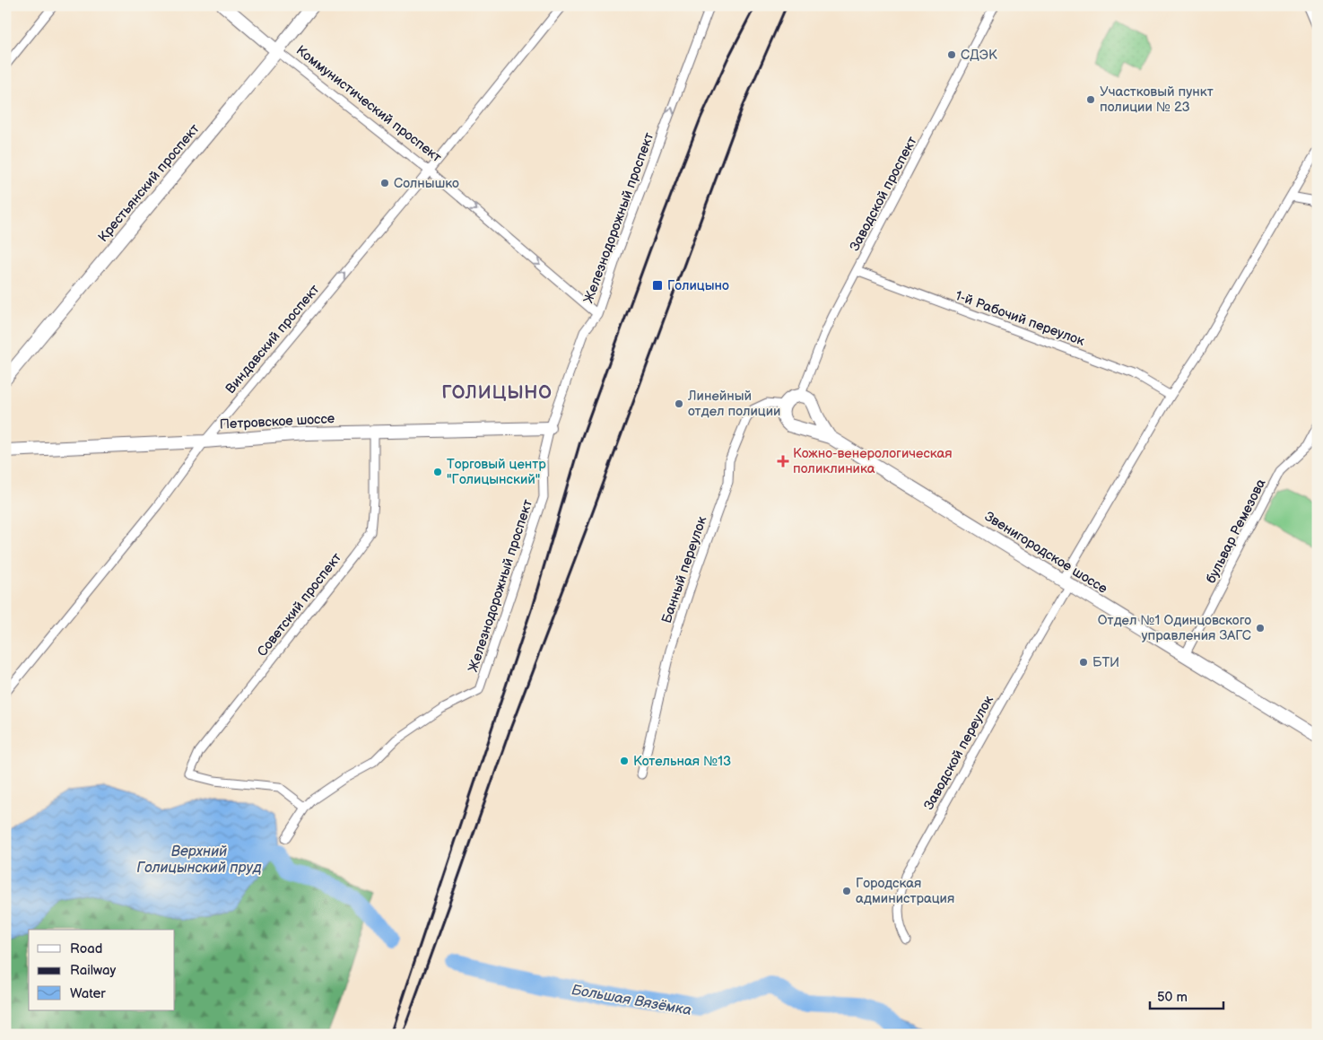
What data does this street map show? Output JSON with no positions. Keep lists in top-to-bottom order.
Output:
{
  "streets": {
    "street": [
      "Коммунистический проспект",
      "Крестьянский проспект",
      "Заводской проспект",
      "Железнодорожный проспект",
      "1-й Рабочий переулок",
      "Виндавский проспект",
      "Петровское шоссе",
      "бульвар Ремезова",
      "Звенигородское шоссе",
      "Банный переулок",
      "Советский проспект",
      "Заводской переулок"
    ]
  },
  "crossings": [
    ["Коммунистический проспект", "Крестьянский проспект"],
    ["Коммунистический проспект", "Железнодорожный проспект"],
    ["Коммунистический проспект", "Виндавский проспект"],
    ["Заводской проспект", "1-й Рабочий переулок"],
    ["Заводской проспект", "Банный переулок"],
    ["Железнодорожный проспект", "Петровское шоссе"],
    ["Железнодорожный проспект", "Советский проспект"],
    ["Виндавский проспект", "Петровское шоссе"],
    ["Петровское шоссе", "Советский проспект"],
    ["бульвар Ремезова", "Звенигородское шоссе"],
    ["Звенигородское шоссе", "Заводской переулок"]
  ],
  "one_way": ["Коммунистический проспект", "Виндавский проспект"],
  "districts": ["ГОЛИЦЫНО"],
  "water": ["Верхний Голицынский пруд", "Большая Вязёмка"],
  "places": {
    "other": [
      "СДЭК",
      "Участковый пункт полиции № 23",
      "Солнышко",
      "Линейный отдел полиции",
      "Торговый центр \"Голицынский\"",
      "Отдел №1 Одинцовского управления ЗАГС",
      "БТИ",
      "Котельная №13",
      "Городская администрация"
    ],
    "transit": ["Голицыно"],
    "health": ["Кожно-венерологическая поликлиника"]
  },
  "legend": ["Road", "Railway", "Water"],
  "scale_bar": "50 m"
}
